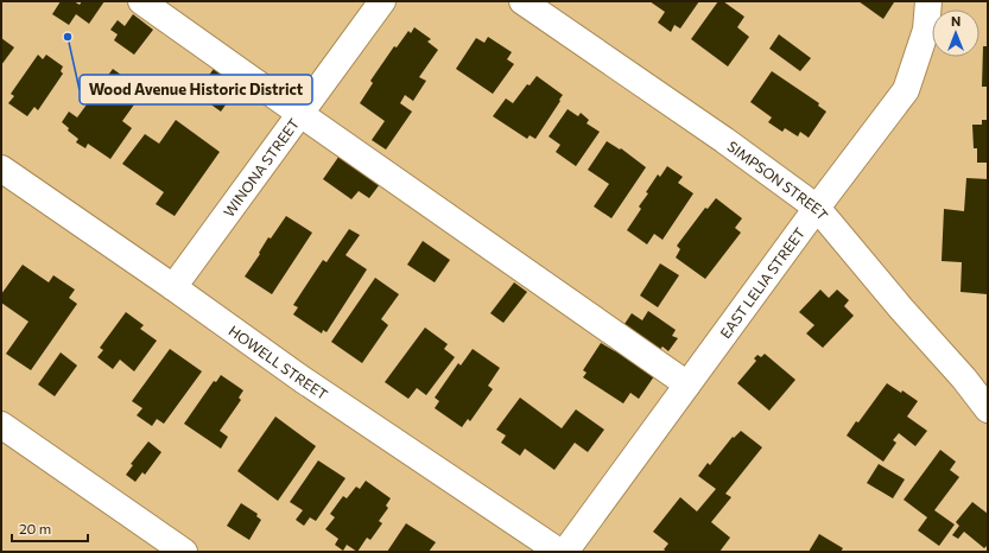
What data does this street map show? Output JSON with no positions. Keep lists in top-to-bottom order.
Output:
{
  "streets": {
    "street": [
      "WINONA STREET",
      "SIMPSON STREET",
      "EAST LELIA STREET",
      "HOWELL STREET"
    ]
  },
  "crossings": [
    ["WINONA STREET", "HOWELL STREET"],
    ["SIMPSON STREET", "EAST LELIA STREET"]
  ],
  "places": ["Wood Avenue Historic District"],
  "scale_bar": "20 m",
  "north": "top"
}
